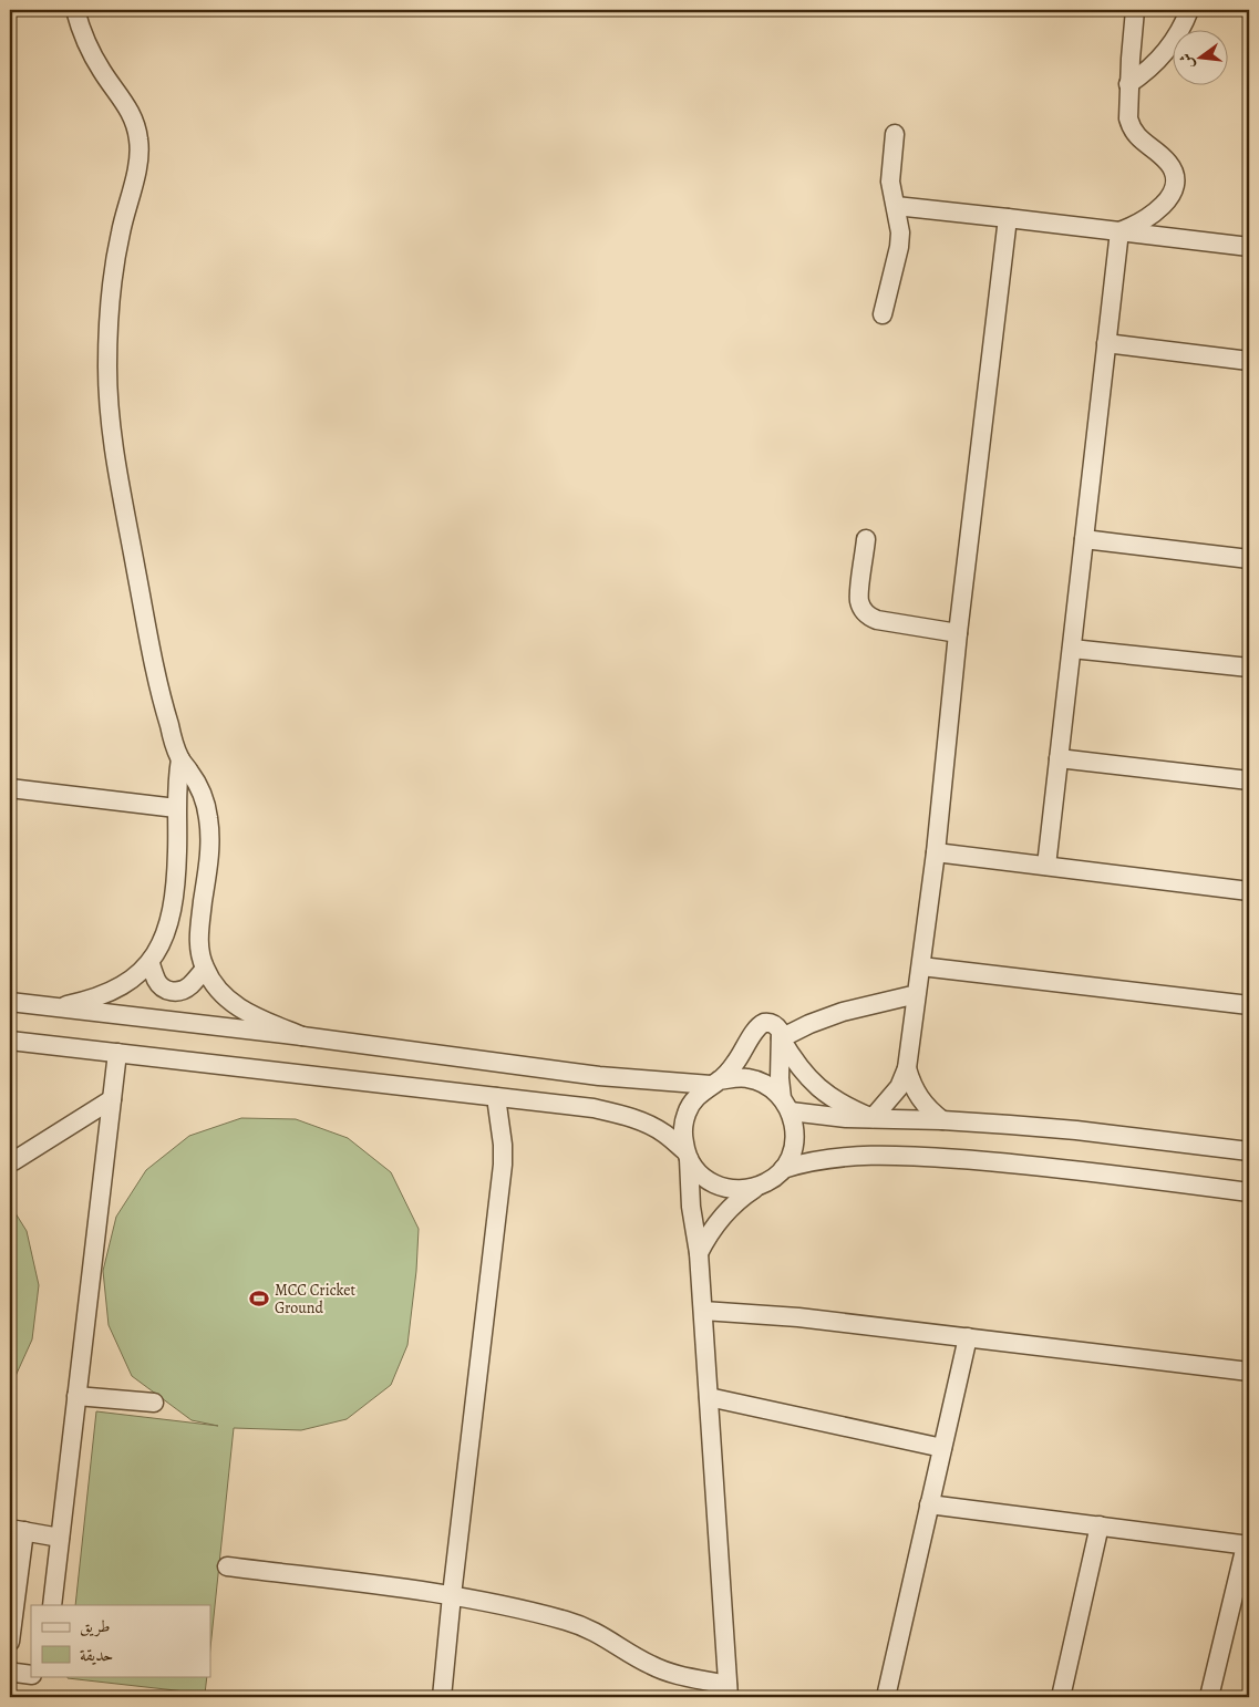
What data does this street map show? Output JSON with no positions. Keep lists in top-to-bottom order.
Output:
{
  "places": {
    "sports": ["MCC Cricket Ground"]
  },
  "legend": ["طريق", "حديقة"],
  "north": "left"
}
